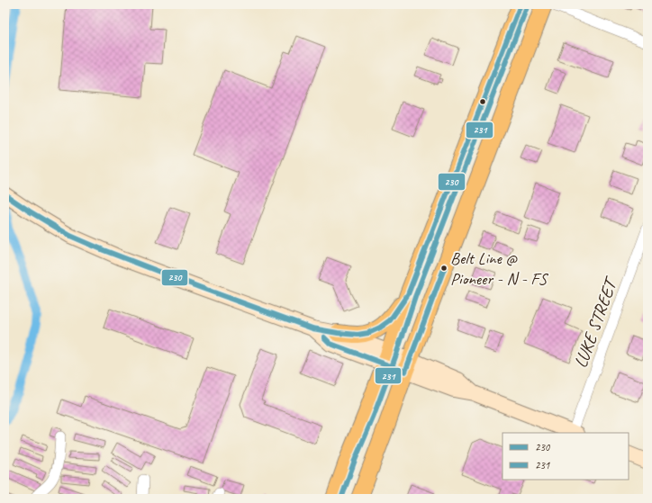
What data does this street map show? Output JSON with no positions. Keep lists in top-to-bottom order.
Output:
{
  "streets": {
    "street": ["LUKE STREET"]
  },
  "places": ["Belt Line @ Pioneer - N - FS"],
  "lines": ["transit line 230", "transit line 231"],
  "legend": ["230", "231"]
}
